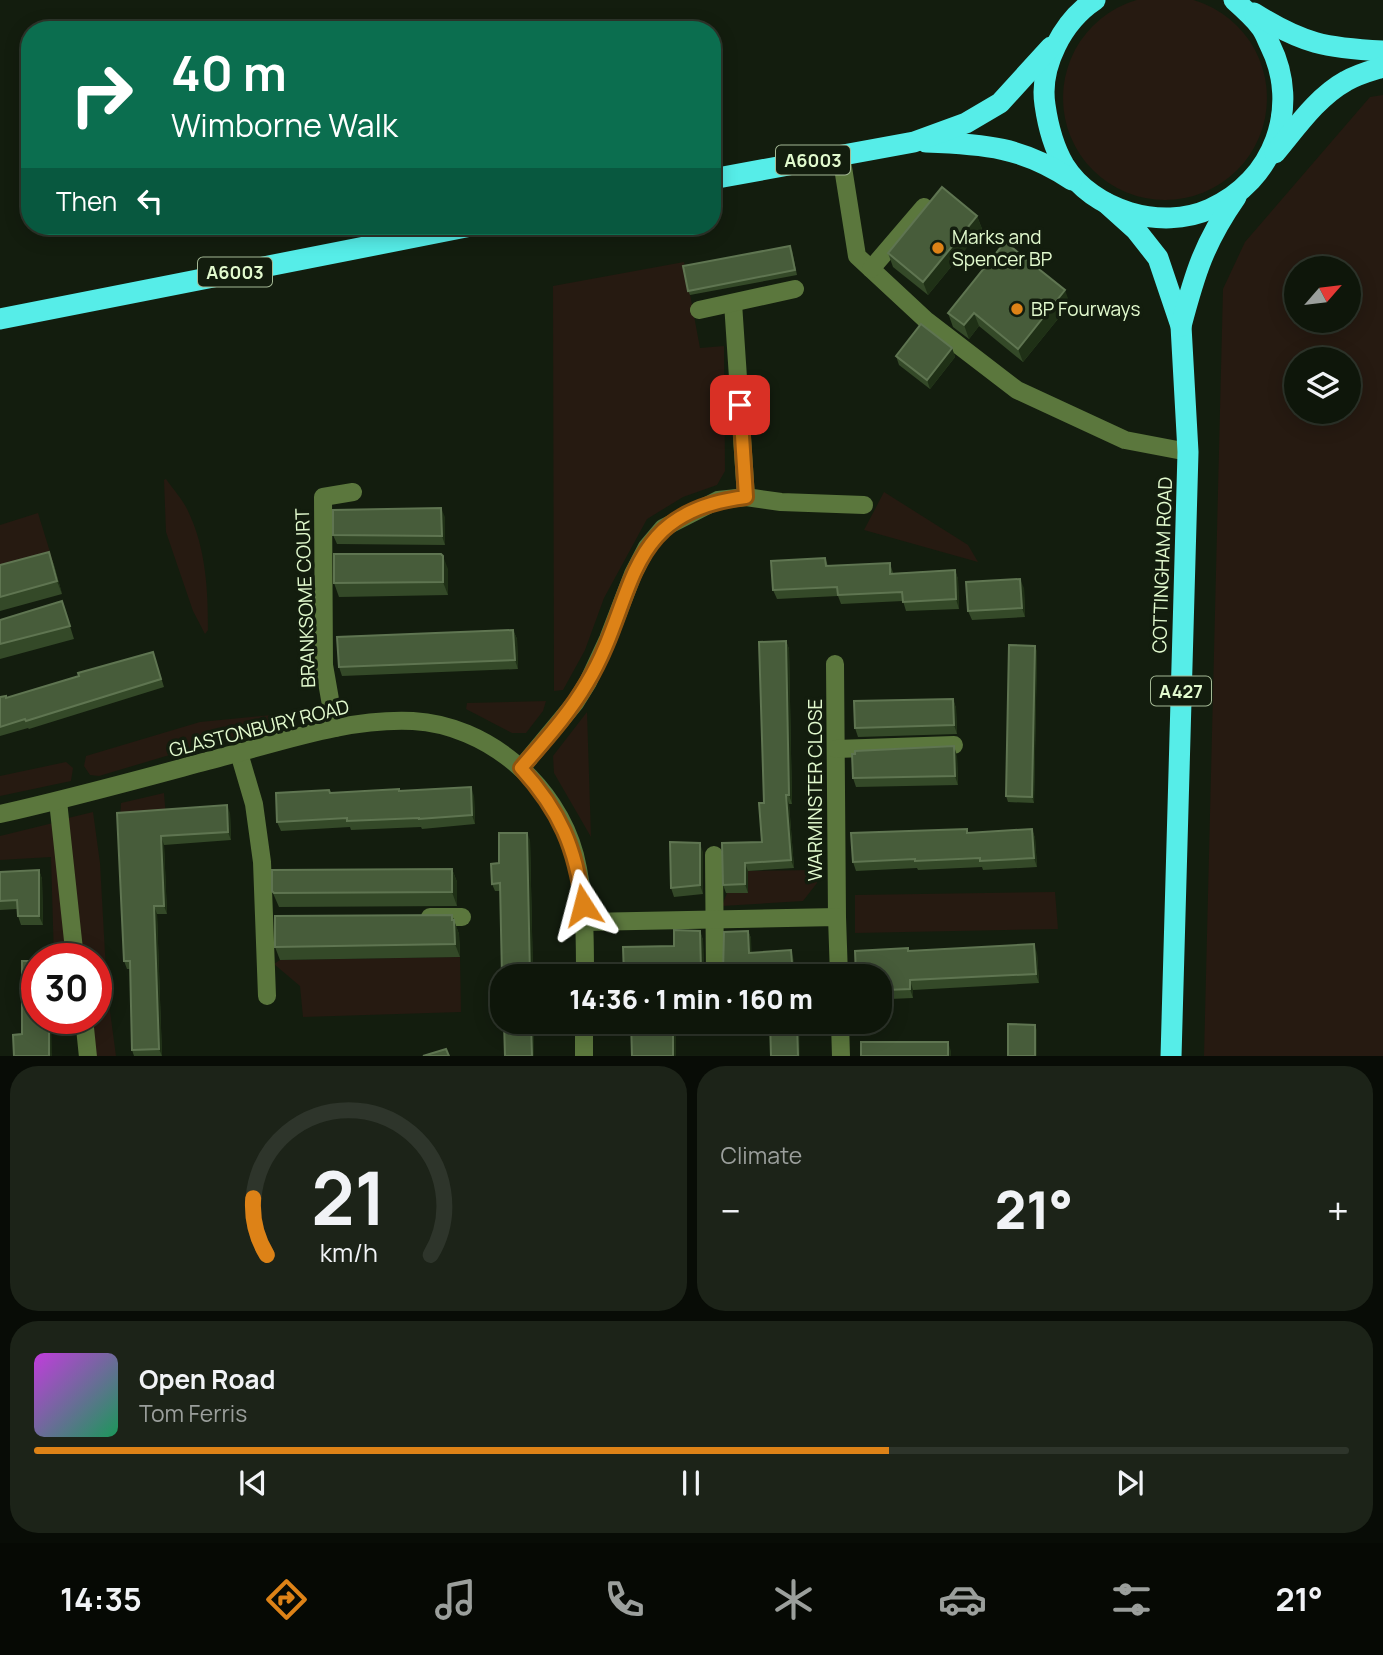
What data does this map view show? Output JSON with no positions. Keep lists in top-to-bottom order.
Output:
{
  "streets": {
    "highway": ["A6003", "COTTINGHAM ROAD", "A427"],
    "street": ["BRANKSOME COURT", "GLASTONBURY ROAD", "WARMINSTER CLOSE"]
  },
  "crossings": [
    ["A6003", "COTTINGHAM ROAD"],
    ["BRANKSOME COURT", "GLASTONBURY ROAD"]
  ],
  "places": ["Marks and Spencer BP", "BP Fourways"],
  "north": "top right",
  "page": {
    "turn": ["40 m", "Wimborne Walk"],
    "then": "Then",
    "limit": "30",
    "trip": "14:36 · 1 min · 160 m",
    "tile": "Climate",
    "heat": ["−", "21°", "+"],
    "song": ["Open Road", "Tom Ferris"],
    "tabs": ["14:35", "21°"],
    "gauge": ["21", "km/h"]
  }
}
